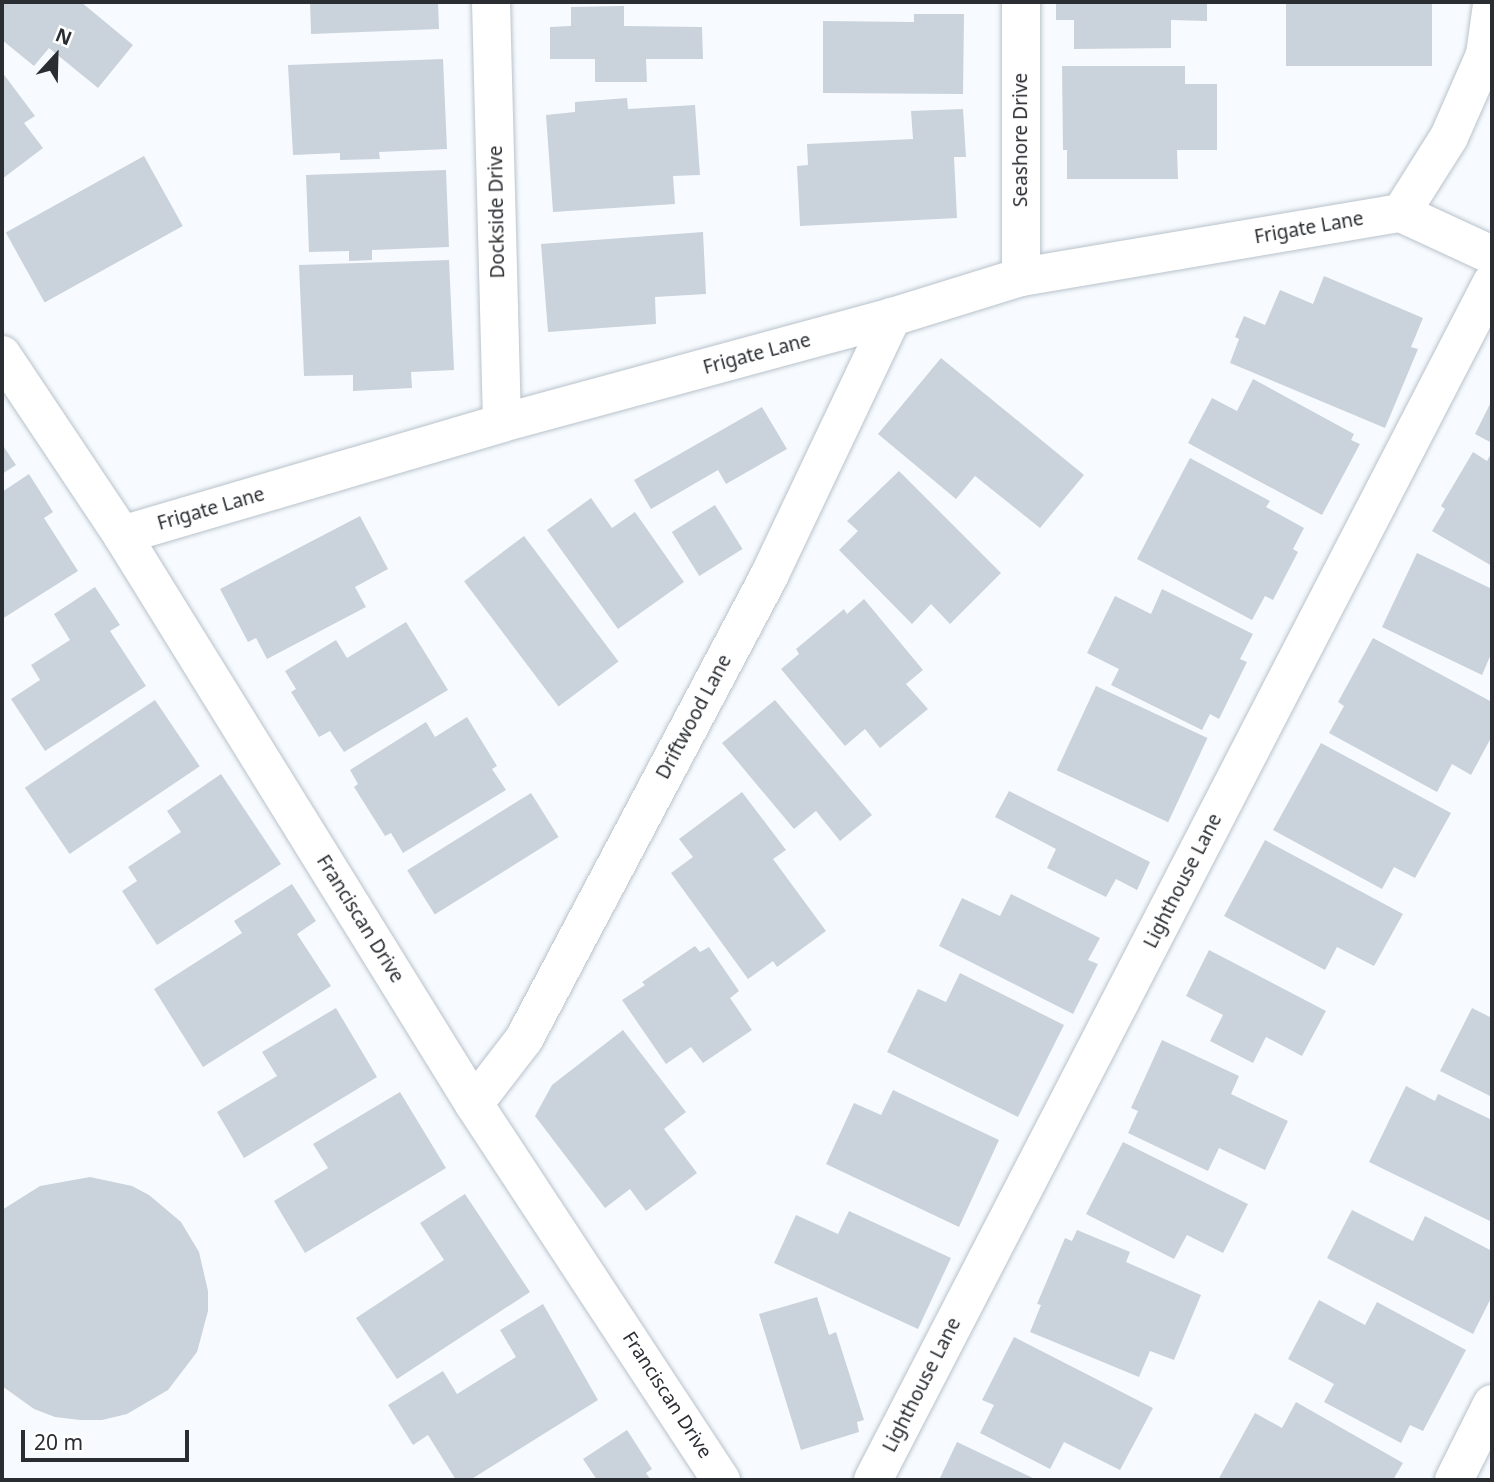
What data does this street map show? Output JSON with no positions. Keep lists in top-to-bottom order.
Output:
{
  "streets": {
    "street": [
      "Seashore Drive",
      "Dockside Drive",
      "Frigate Lane",
      "Driftwood Lane",
      "Lighthouse Lane",
      "Franciscan Drive"
    ]
  },
  "crossings": [
    ["Seashore Drive", "Frigate Lane"],
    ["Dockside Drive", "Frigate Lane"],
    ["Frigate Lane", "Driftwood Lane"],
    ["Frigate Lane", "Franciscan Drive"],
    ["Driftwood Lane", "Franciscan Drive"]
  ],
  "scale_bar": "20 m",
  "north": "top"
}
